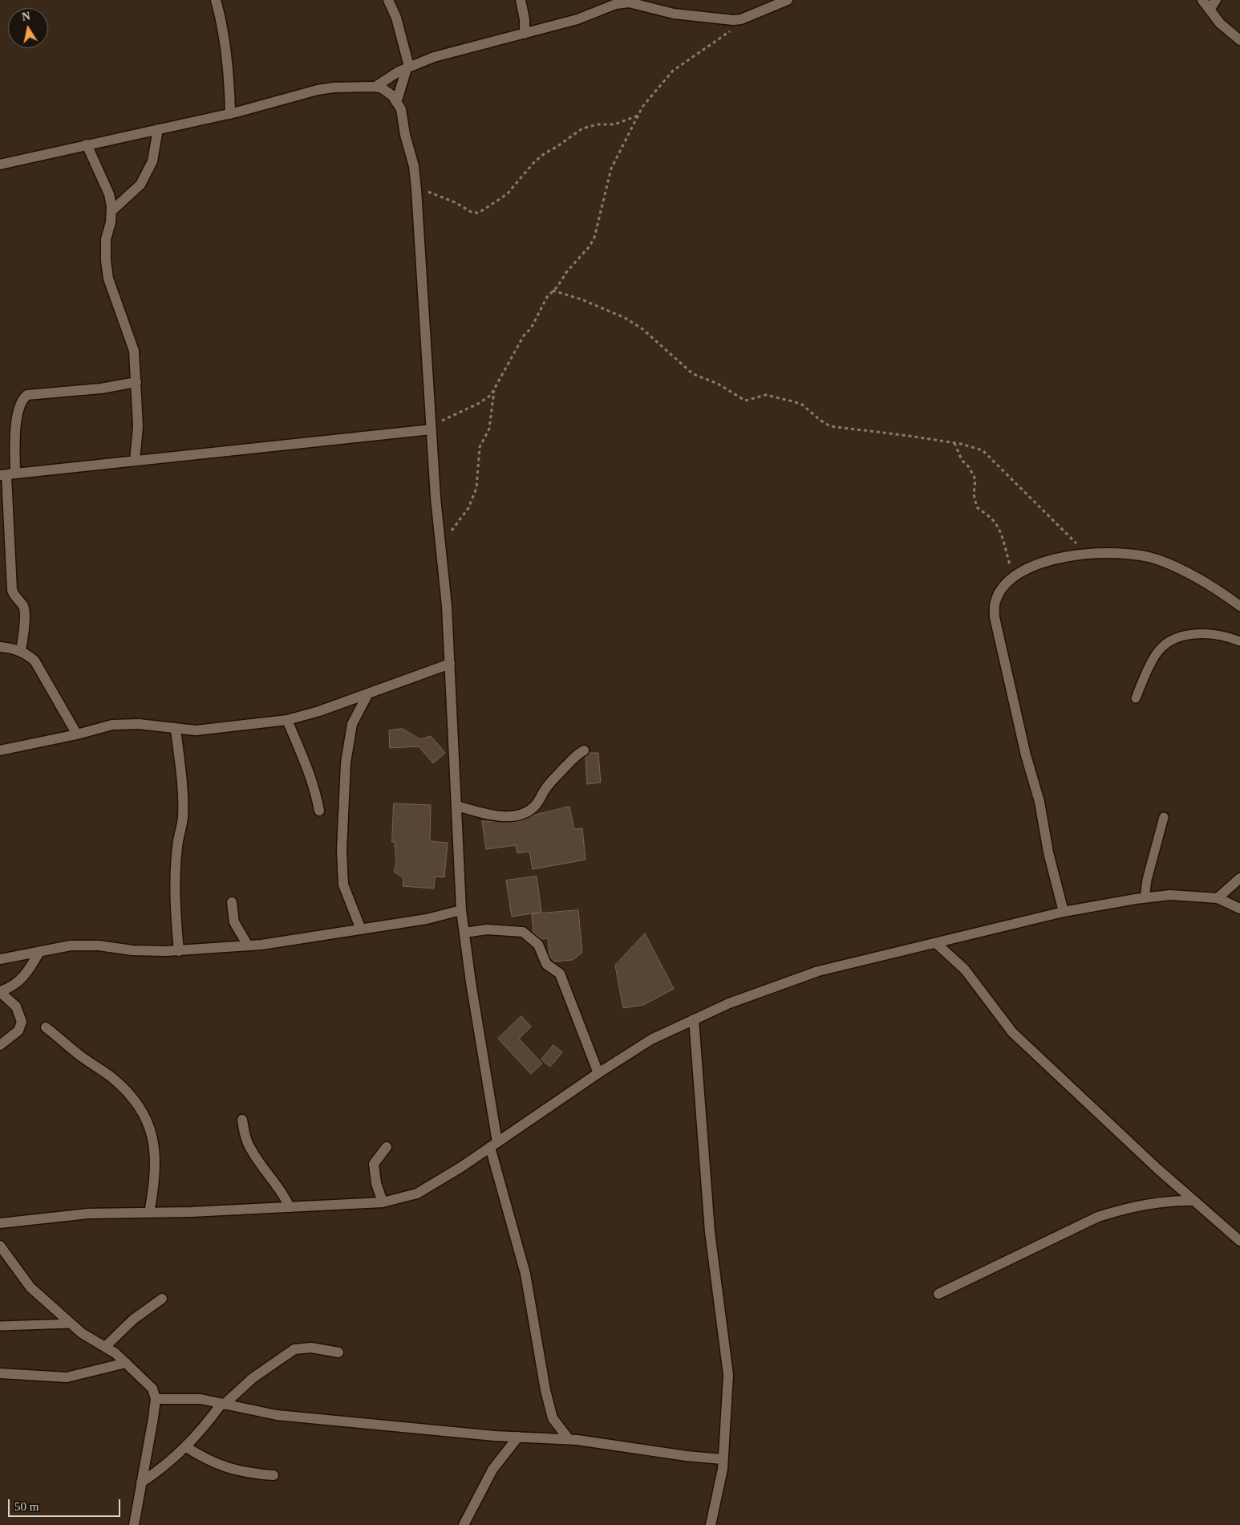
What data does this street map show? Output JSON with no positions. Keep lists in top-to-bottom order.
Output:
{
  "scale_bar": "50 m",
  "north": "top"
}
